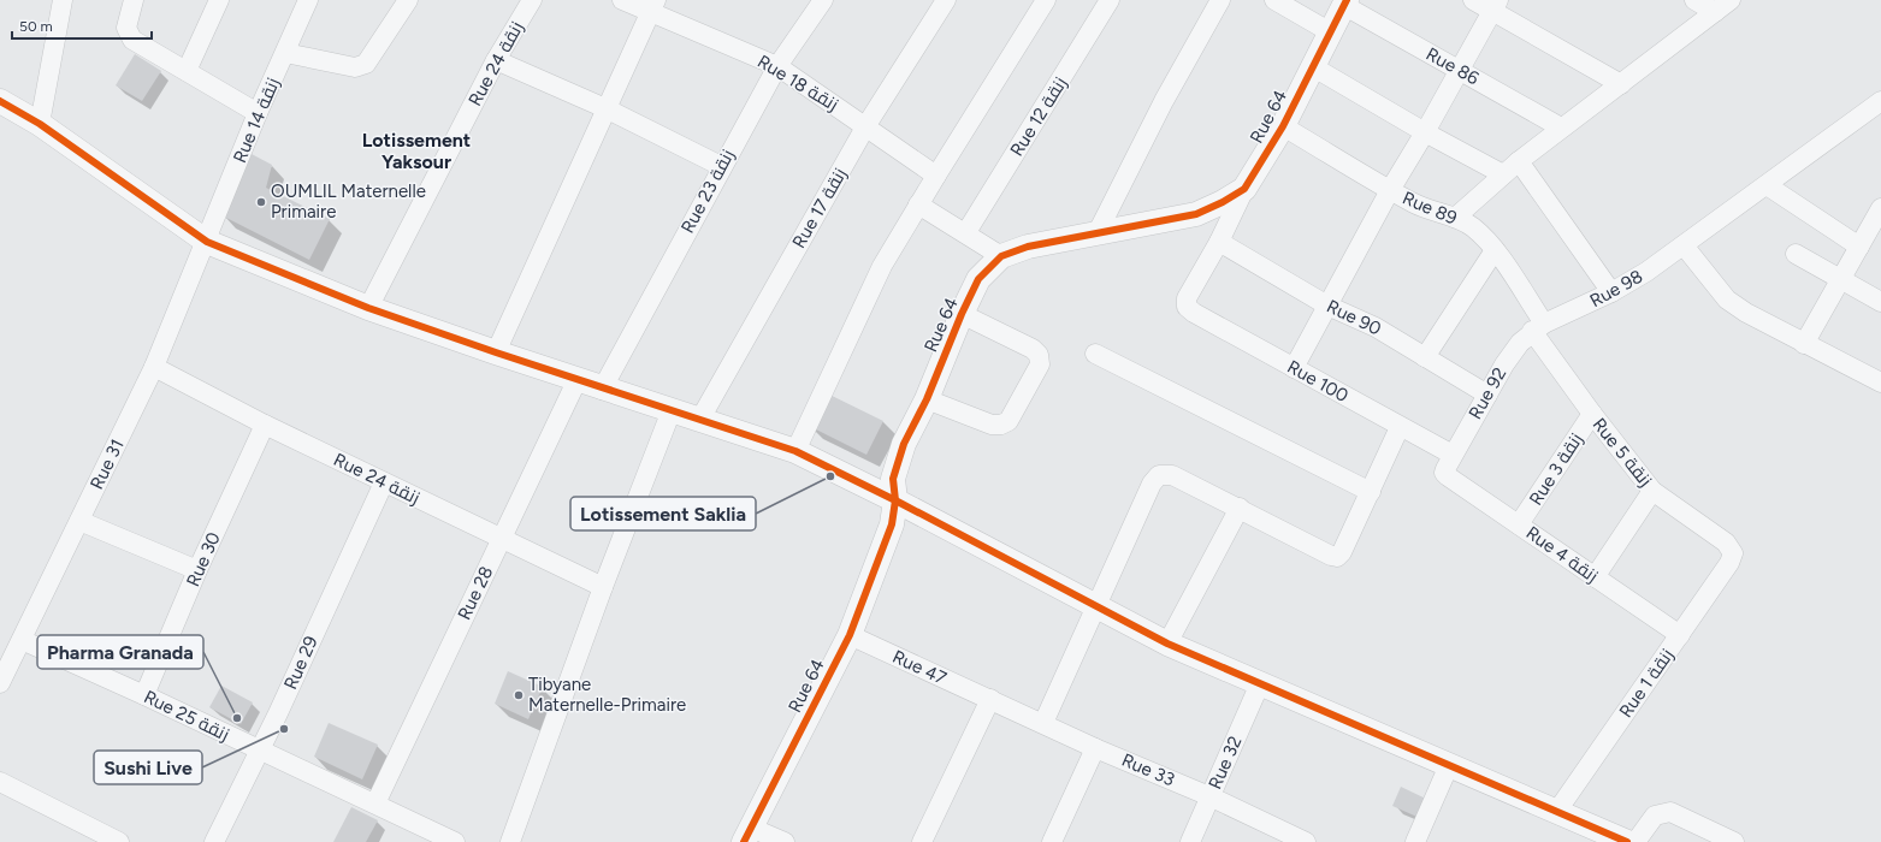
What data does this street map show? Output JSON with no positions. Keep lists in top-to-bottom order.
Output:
{
  "streets": {
    "street": [
      "Rue 24 زنقة",
      "Rue 86",
      "Rue 18 زنقة",
      "Rue 12 زنقة",
      "Rue 64",
      "Rue 14 زنقة",
      "Rue 23 زنقة",
      "Rue 17 زنقة",
      "Rue 89",
      "Rue 98",
      "Rue 90",
      "Rue 100",
      "Rue 92",
      "Rue 5 زنقة",
      "Rue 31",
      "Rue 3 زنقة",
      "Rue 4 زنقة",
      "Rue 30",
      "Rue 28",
      "Rue 29",
      "Rue 47",
      "Rue 1 زنقة",
      "Rue 25 زنقة",
      "Rue 32",
      "Rue 33"
    ]
  },
  "crossings": [
    ["Rue 24 زنقة", "Rue 31"],
    ["Rue 24 زنقة", "Rue 30"],
    ["Rue 24 زنقة", "Rue 28"],
    ["Rue 24 زنقة", "Rue 29"],
    ["Rue 86", "Rue 64"],
    ["Rue 18 زنقة", "Rue 23 زنقة"],
    ["Rue 18 زنقة", "Rue 17 زنقة"],
    ["Rue 64", "Rue 89"],
    ["Rue 64", "Rue 47"],
    ["Rue 14 زنقة", "Rue 31"],
    ["Rue 89", "Rue 98"],
    ["Rue 89", "Rue 92"],
    ["Rue 89", "Rue 5 زنقة"],
    ["Rue 98", "Rue 92"],
    ["Rue 98", "Rue 5 زنقة"],
    ["Rue 90", "Rue 100"],
    ["Rue 90", "Rue 92"],
    ["Rue 100", "Rue 92"],
    ["Rue 92", "Rue 5 زنقة"],
    ["Rue 92", "Rue 4 زنقة"],
    ["Rue 5 زنقة", "Rue 3 زنقة"],
    ["Rue 5 زنقة", "Rue 1 زنقة"],
    ["Rue 31", "Rue 25 زنقة"],
    ["Rue 3 زنقة", "Rue 4 زنقة"],
    ["Rue 4 زنقة", "Rue 1 زنقة"],
    ["Rue 30", "Rue 25 زنقة"],
    ["Rue 28", "Rue 25 زنقة"],
    ["Rue 29", "Rue 25 زنقة"],
    ["Rue 47", "Rue 33"],
    ["Rue 32", "Rue 33"]
  ],
  "districts": ["Lotissement Yaksour"],
  "places": [
    "OUMLIL Maternelle Primaire",
    "Lotissement Saklia",
    "Tibyane Maternelle-Primaire",
    "Pharma Granada",
    "Sushi Live"
  ],
  "scale_bar": "50 m"
}
